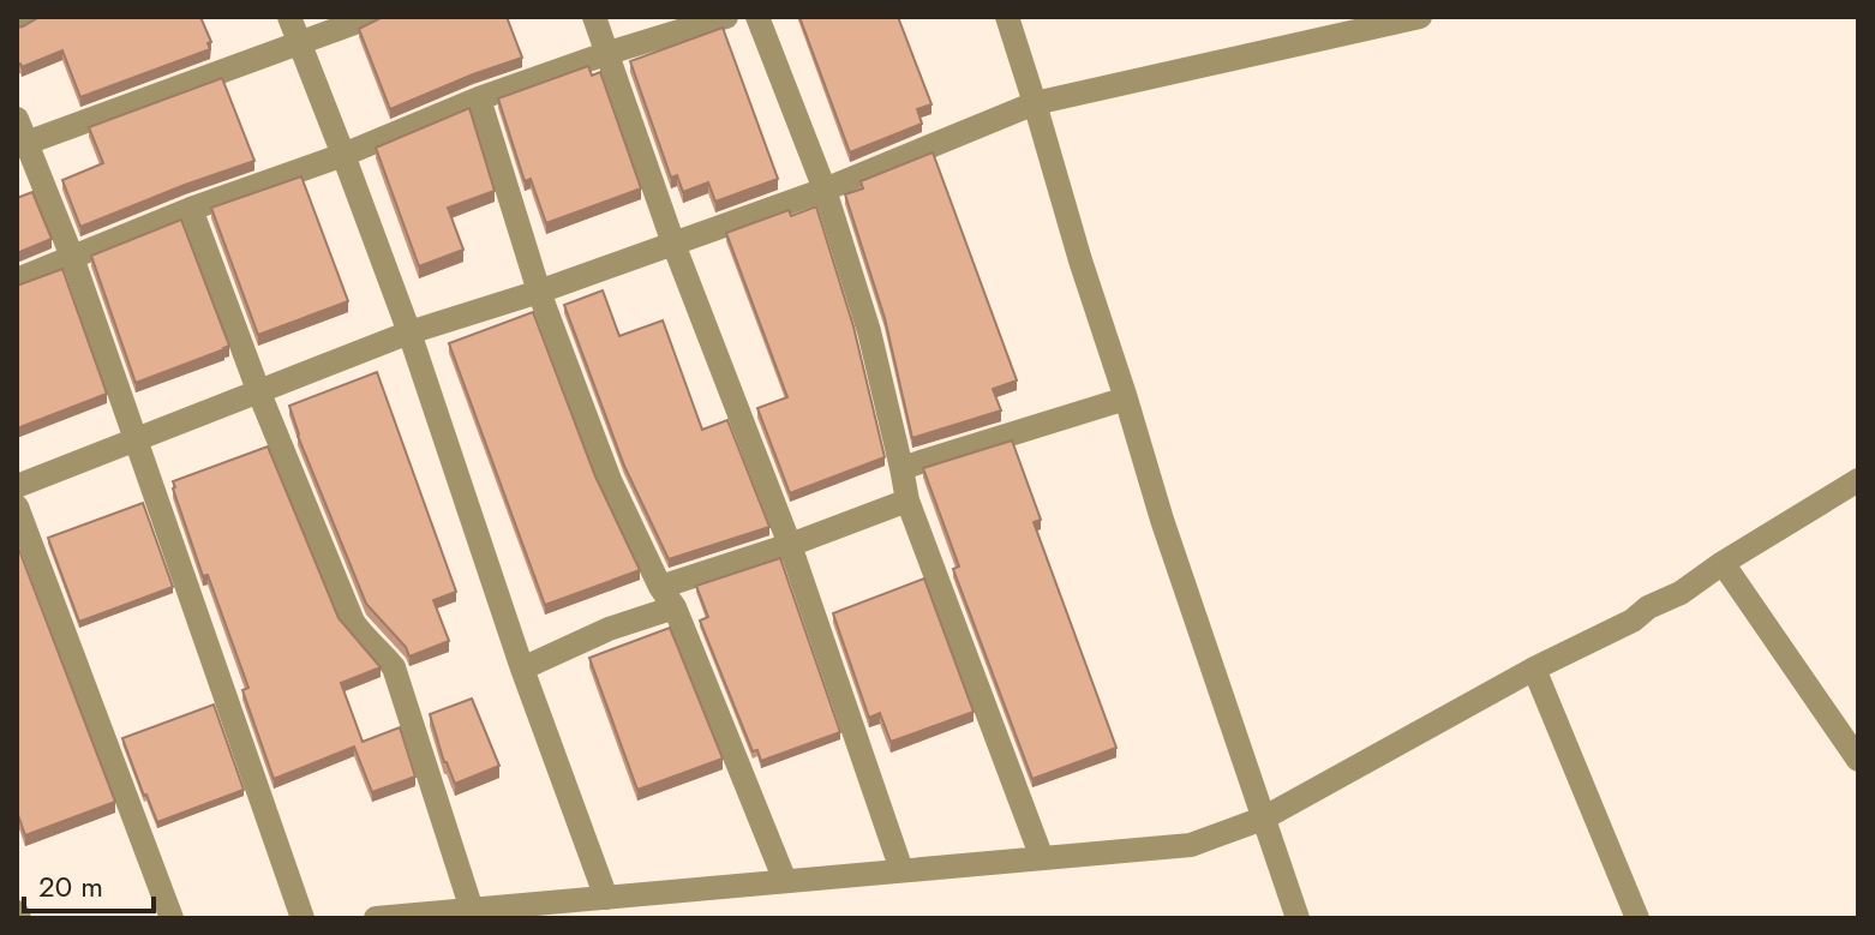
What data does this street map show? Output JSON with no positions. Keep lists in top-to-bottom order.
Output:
{
  "scale_bar": "20 m"
}
